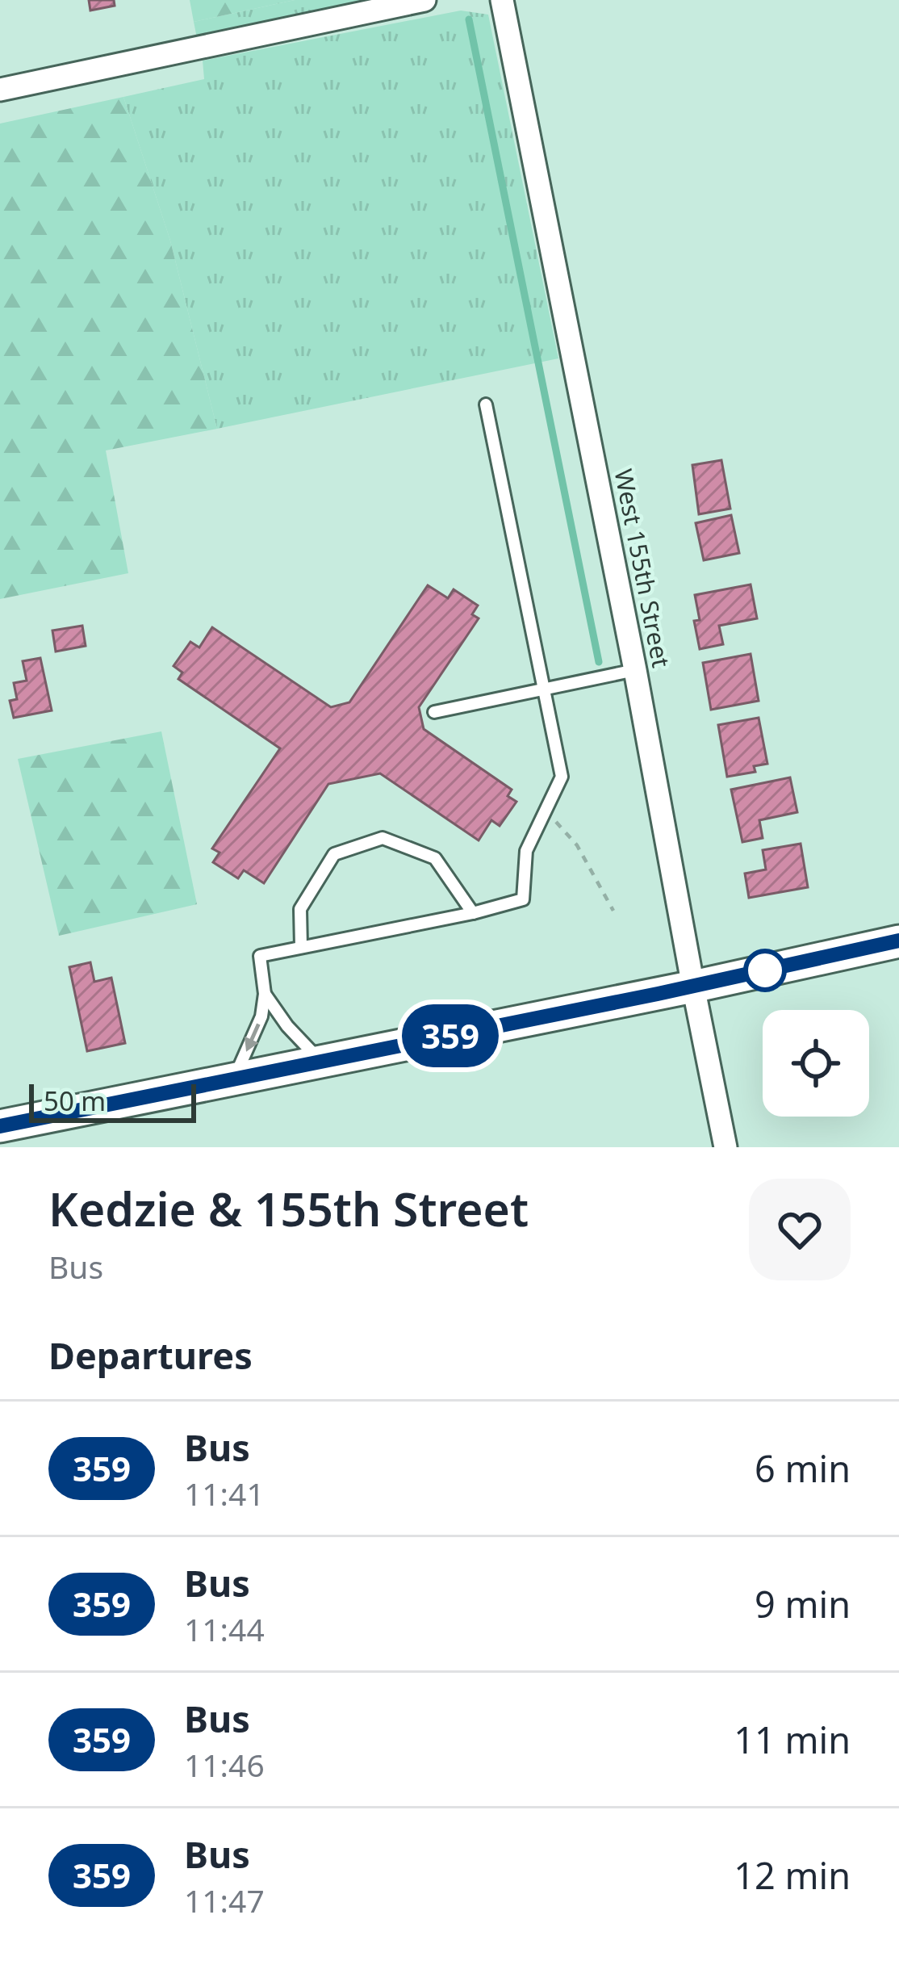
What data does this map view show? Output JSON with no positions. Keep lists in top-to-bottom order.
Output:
{
  "streets": {
    "street": ["West 155th Street"]
  },
  "lines": ["bus line 359"],
  "scale_bar": "50 m",
  "page": {
    "on_map": "359",
    "scale": "50 m",
    "heading": [
      ["Kedzie & 155th Street", "Bus"],
      "Departures"
    ],
    "list": [
      {
        "mark": "359",
        "name": "Bus",
        "note": "11:41",
        "value": "6 min"
      },
      {
        "mark": "359",
        "name": "Bus",
        "note": "11:44",
        "value": "9 min"
      },
      {
        "mark": "359",
        "name": "Bus",
        "note": "11:46",
        "value": "11 min"
      },
      {
        "mark": "359",
        "name": "Bus",
        "note": "11:47",
        "value": "12 min"
      }
    ]
  }
}
